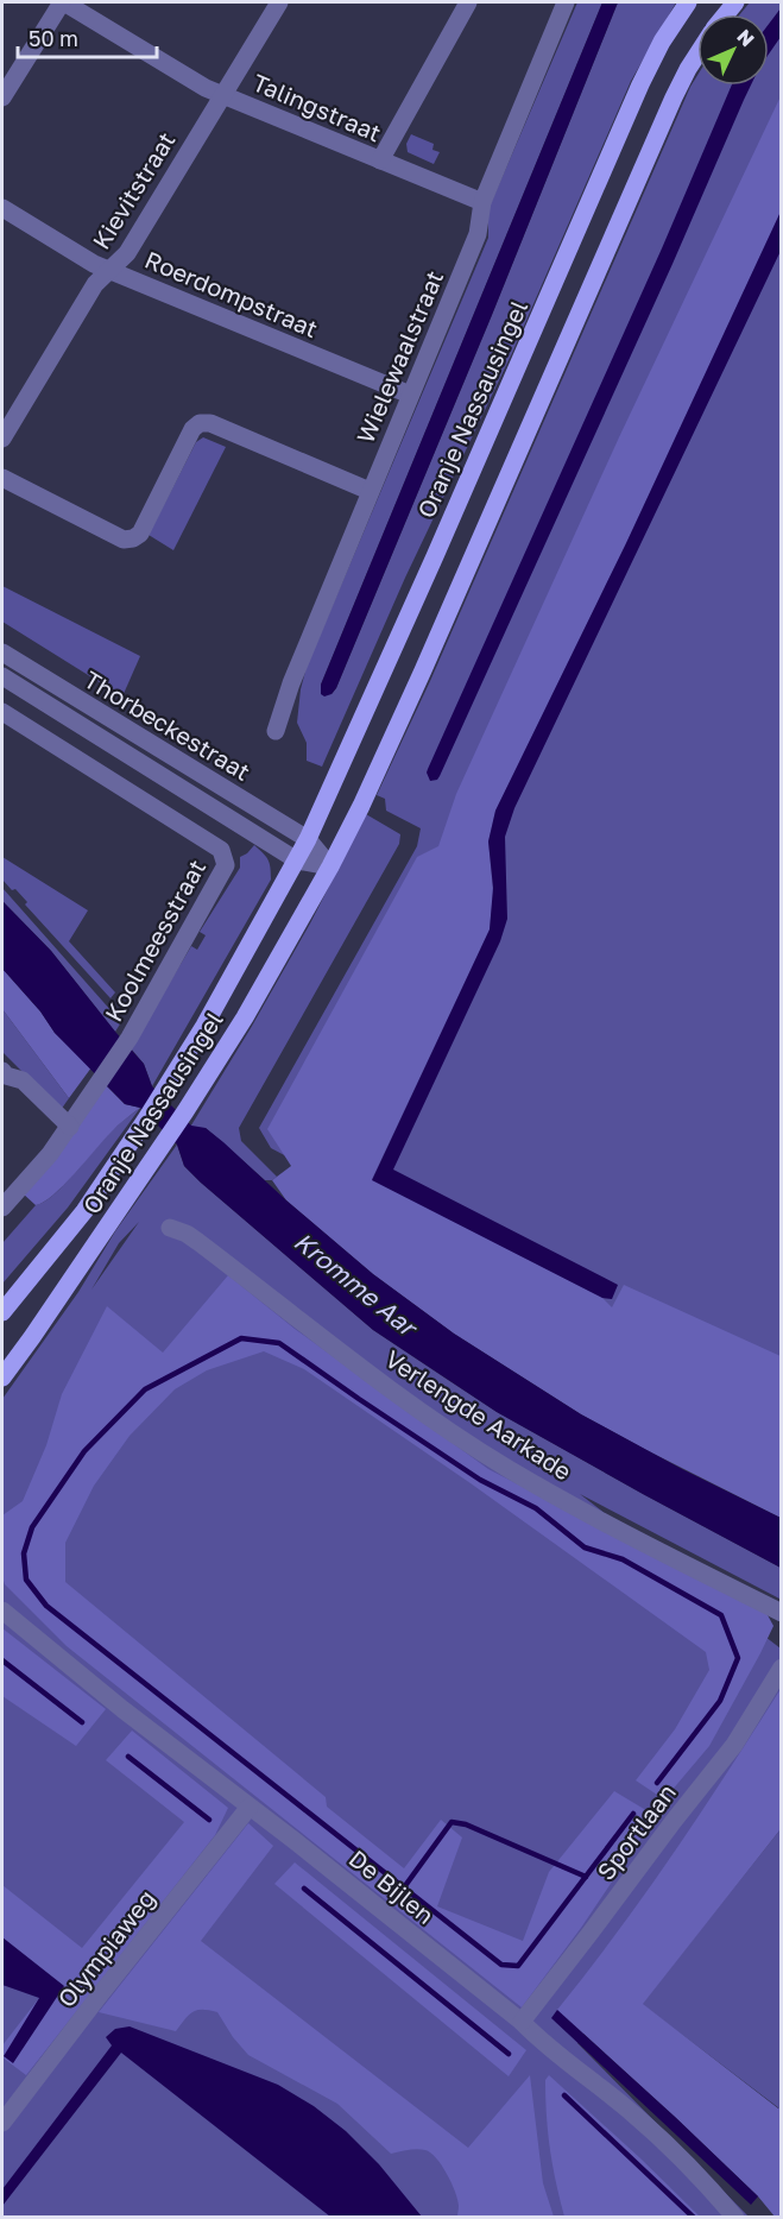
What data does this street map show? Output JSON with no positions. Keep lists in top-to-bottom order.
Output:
{
  "streets": {
    "main road": ["Oranje Nassausingel"],
    "street": [
      "Talingstraat",
      "Kievitstraat",
      "Roerdompstraat",
      "Wielewaalstraat",
      "Thorbeckestraat",
      "Koolmeesstraat",
      "Verlengde Aarkade",
      "Sportlaan",
      "De Bijlen",
      "Olympiaweg"
    ]
  },
  "crossings": [
    ["Talingstraat", "Kievitstraat"],
    ["Talingstraat", "Wielewaalstraat"],
    ["Kievitstraat", "Roerdompstraat"],
    ["Roerdompstraat", "Wielewaalstraat"],
    ["Oranje Nassausingel", "Thorbeckestraat"],
    ["Sportlaan", "De Bijlen"],
    ["De Bijlen", "Olympiaweg"]
  ],
  "water": ["Kromme Aar"],
  "scale_bar": "50 m",
  "north": "top right"
}
